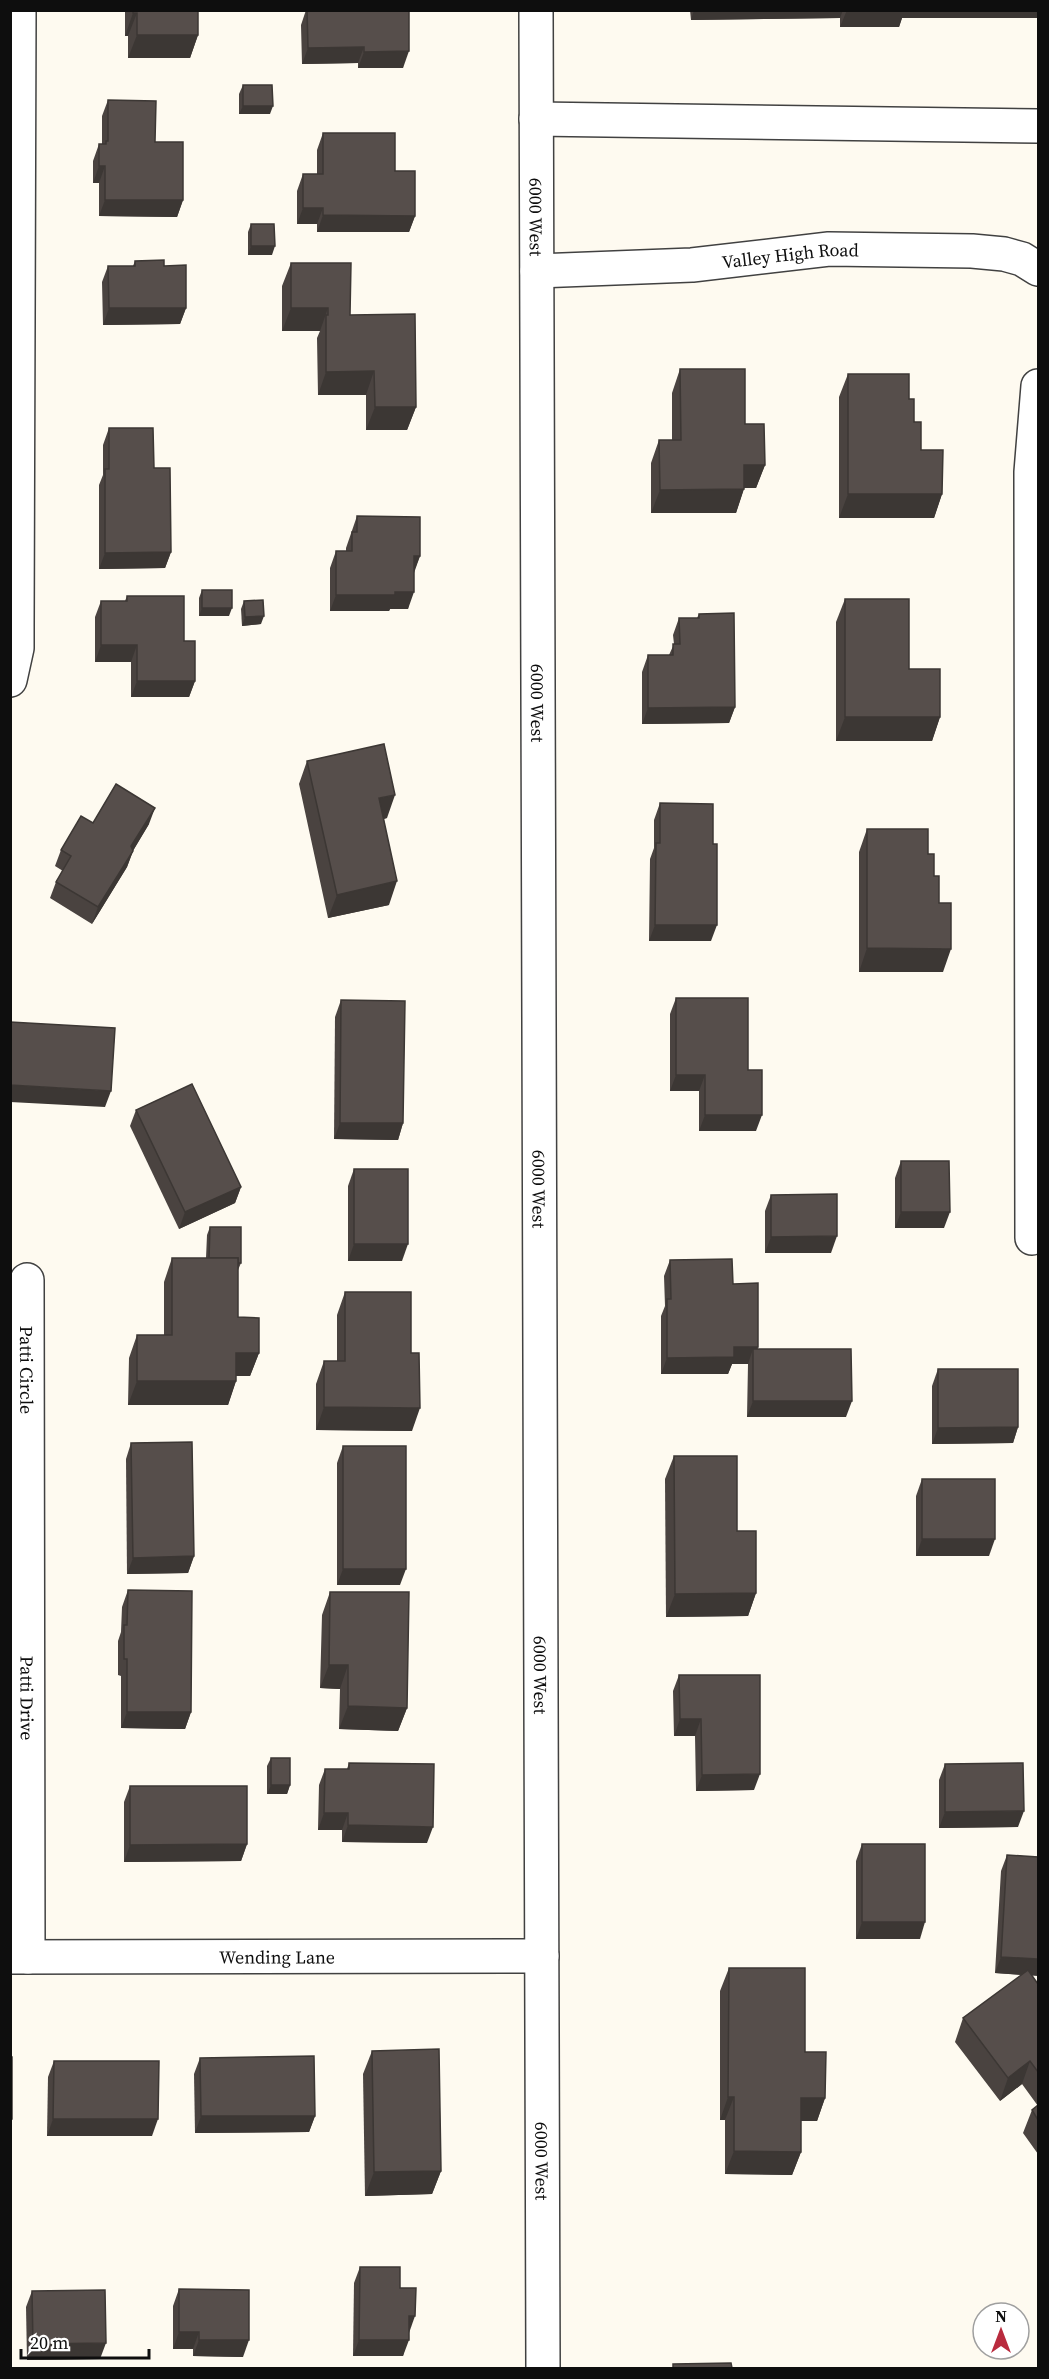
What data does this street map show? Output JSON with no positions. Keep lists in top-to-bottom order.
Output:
{
  "streets": {
    "street": [
      "6000 West",
      "Valley High Road",
      "Patti Circle",
      "Patti Drive",
      "Wending Lane"
    ]
  },
  "crossings": [
    ["6000 West", "Valley High Road"],
    ["6000 West", "Wending Lane"],
    ["Patti Circle", "Patti Drive"],
    ["Patti Drive", "Wending Lane"]
  ],
  "scale_bar": "20 m",
  "north": "top"
}
